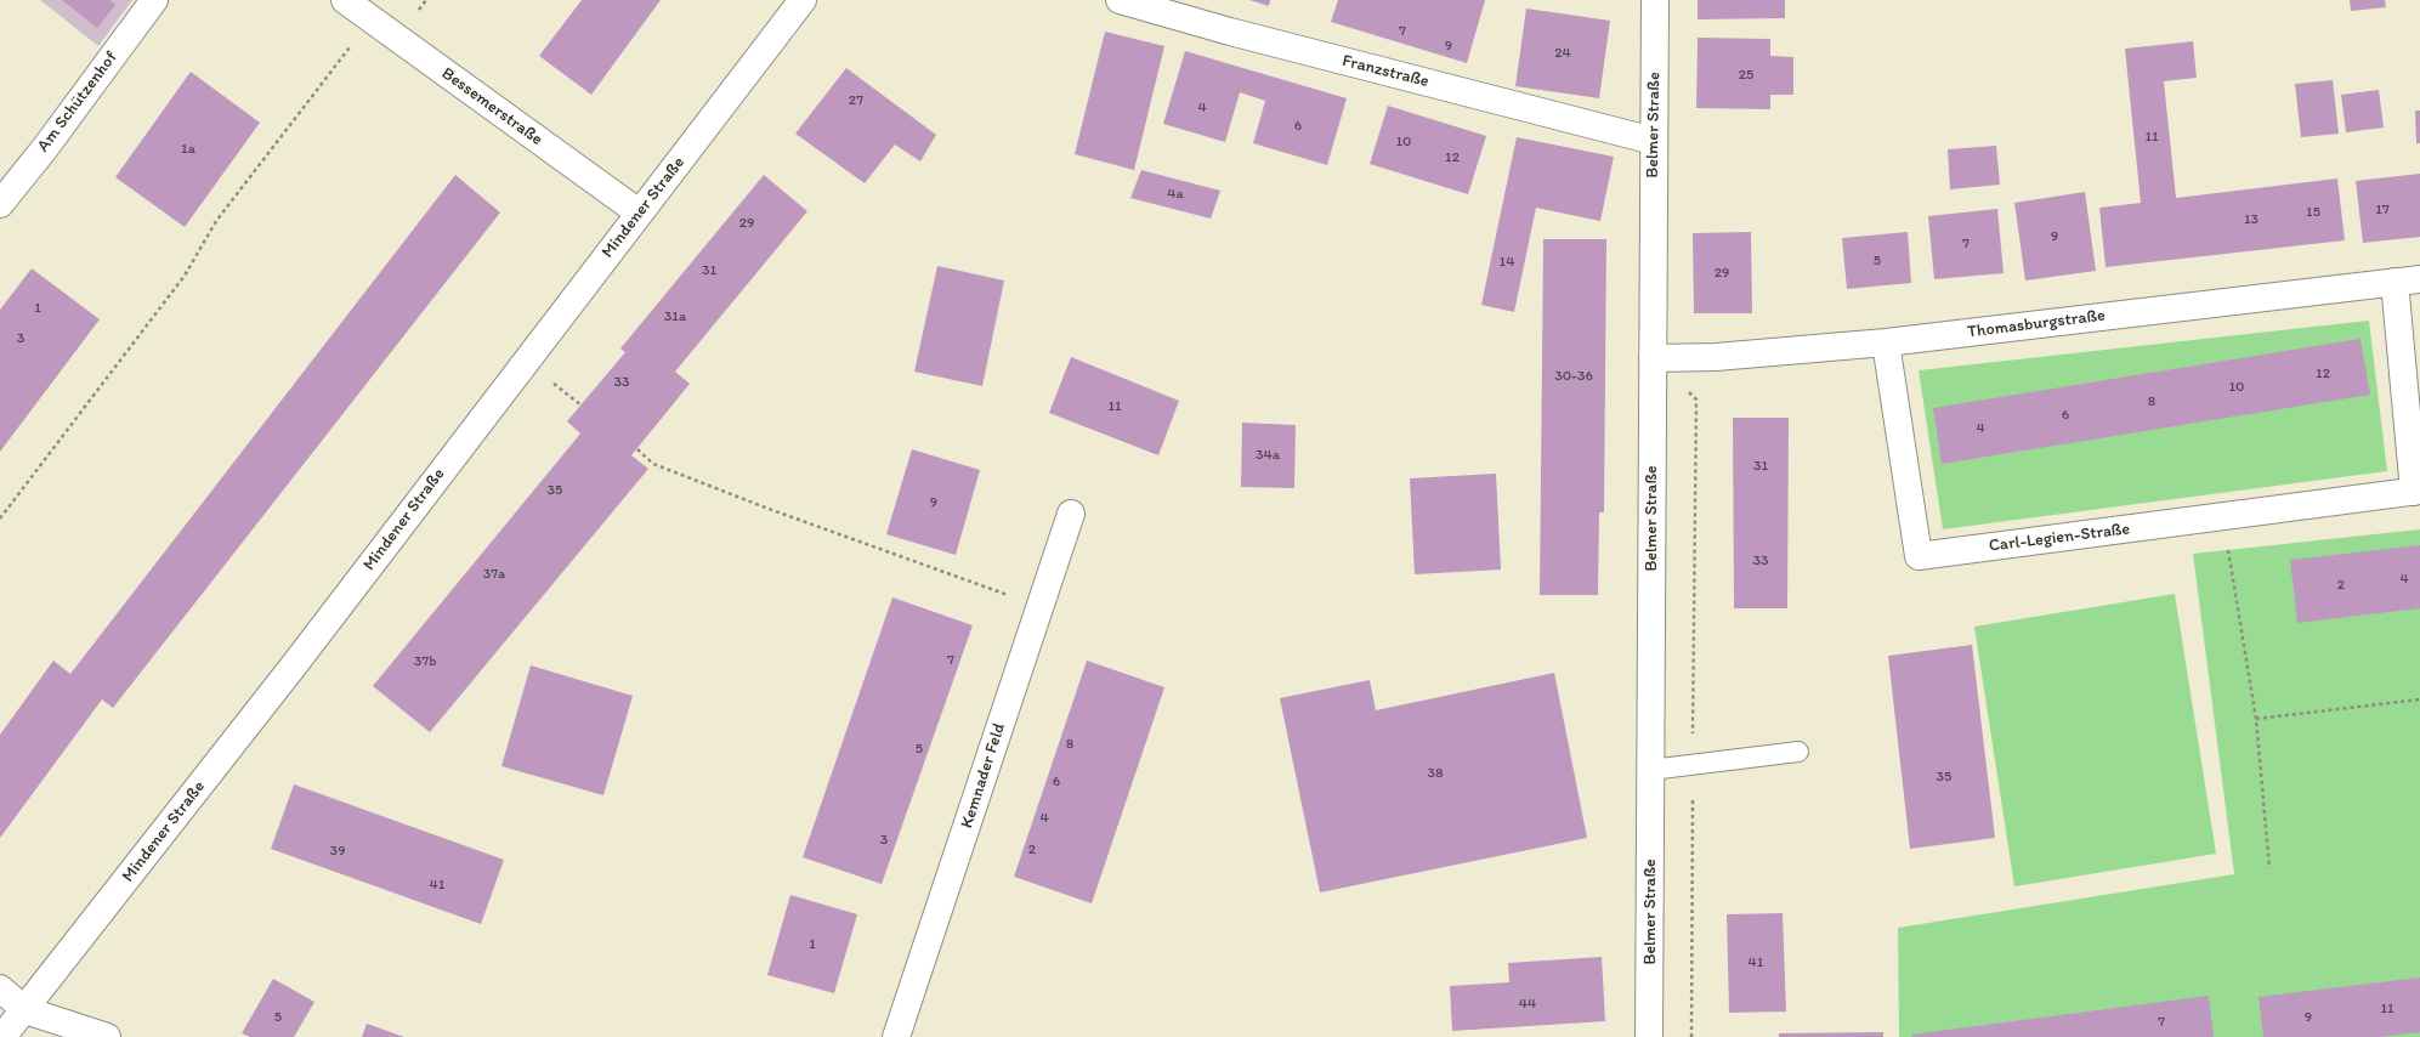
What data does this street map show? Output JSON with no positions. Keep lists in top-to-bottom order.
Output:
{
  "streets": {
    "street": [
      "Franzstraße",
      "Am Schützenhof",
      "Bessemerstraße",
      "Belmer Straße",
      "Mindener Straße",
      "Thomasburgstraße",
      "Carl-Legien-Straße",
      "Kemnader Feld"
    ]
  },
  "crossings": [
    ["Franzstraße", "Belmer Straße"],
    ["Bessemerstraße", "Mindener Straße"],
    ["Belmer Straße", "Thomasburgstraße"],
    ["Thomasburgstraße", "Carl-Legien-Straße"]
  ],
  "house_numbers": [
    "7",
    "9",
    "24",
    "25",
    "27",
    "4",
    "6",
    "11",
    "10",
    "1a",
    "12",
    "4a",
    "17",
    "15",
    "13",
    "29",
    "9",
    "7",
    "5",
    "14",
    "31",
    "29",
    "1",
    "31a",
    "3",
    "12",
    "30-36",
    "33",
    "10",
    "8",
    "11",
    "6",
    "4",
    "34a",
    "31",
    "35",
    "9",
    "33",
    "37a",
    "4",
    "2",
    "7",
    "37b",
    "8",
    "5",
    "38",
    "35",
    "6",
    "4",
    "3",
    "2",
    "39",
    "41",
    "1",
    "41",
    "44",
    "11",
    "5",
    "9",
    "7"
  ]
}
